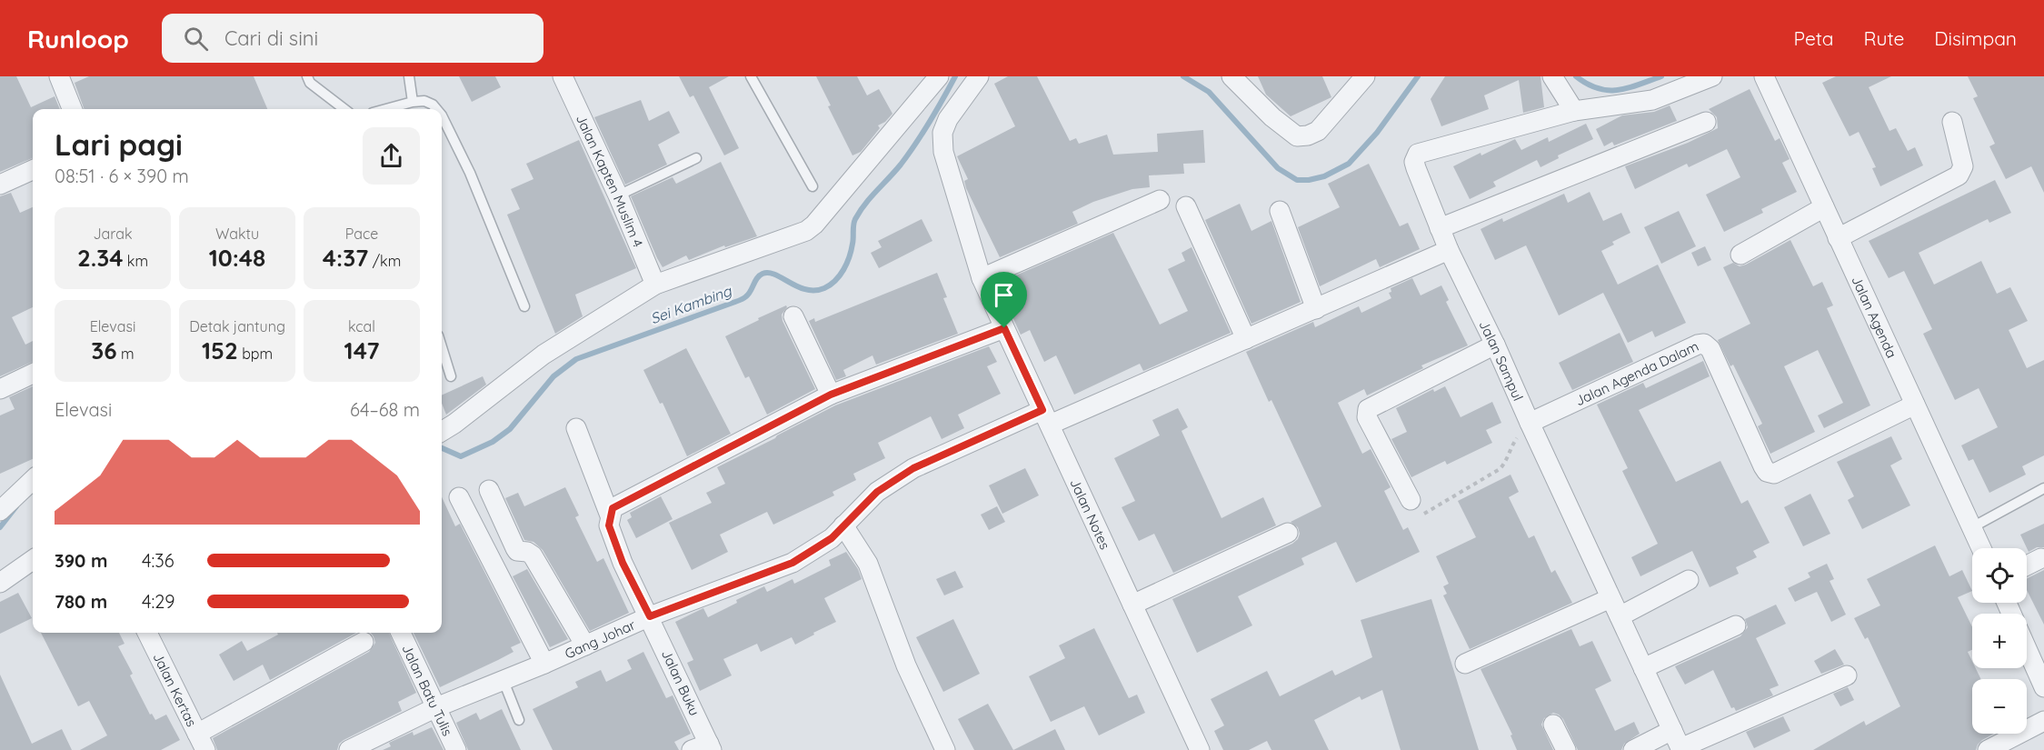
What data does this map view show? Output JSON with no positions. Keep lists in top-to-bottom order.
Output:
{
  "streets": {
    "street": [
      "Jalan Kapten Muslim 4",
      "Jalan Agenda",
      "Jalan Sampul",
      "Jalan Agenda Dalam",
      "Jalan Notes",
      "Gang Johar",
      "Jalan Buku",
      "Jalan Kertas",
      "Jalan Batu Tulis"
    ]
  },
  "crossings": [
    ["Jalan Agenda", "Jalan Agenda Dalam"],
    ["Jalan Sampul", "Jalan Agenda Dalam"],
    ["Jalan Sampul", "Gang Johar"],
    ["Jalan Notes", "Gang Johar"],
    ["Gang Johar", "Jalan Buku"],
    ["Gang Johar", "Jalan Batu Tulis"]
  ],
  "water": ["Sei Kambing"],
  "page": {
    "header": "Runloop",
    "search": "Cari di sini",
    "nav": ["Peta", "Rute", "Disimpan"],
    "heading": ["Lari pagi", "08:51 · 6 × 390 m"],
    "stats": [
      ["Jarak", "2.34 km"],
      ["Waktu", "10:48"],
      ["Pace", "4:37 /km"],
      ["Elevasi", "36 m"],
      ["Detak jantung", "152 bpm"],
      ["kcal", "147"]
    ],
    "chart": ["Elevasi", "64–68 m"],
    "list": [
      {
        "name": "390 m",
        "note": "4:36"
      },
      {
        "name": "780 m",
        "note": "4:29"
      }
    ],
    "map_buttons": ["+", "−"]
  }
}
